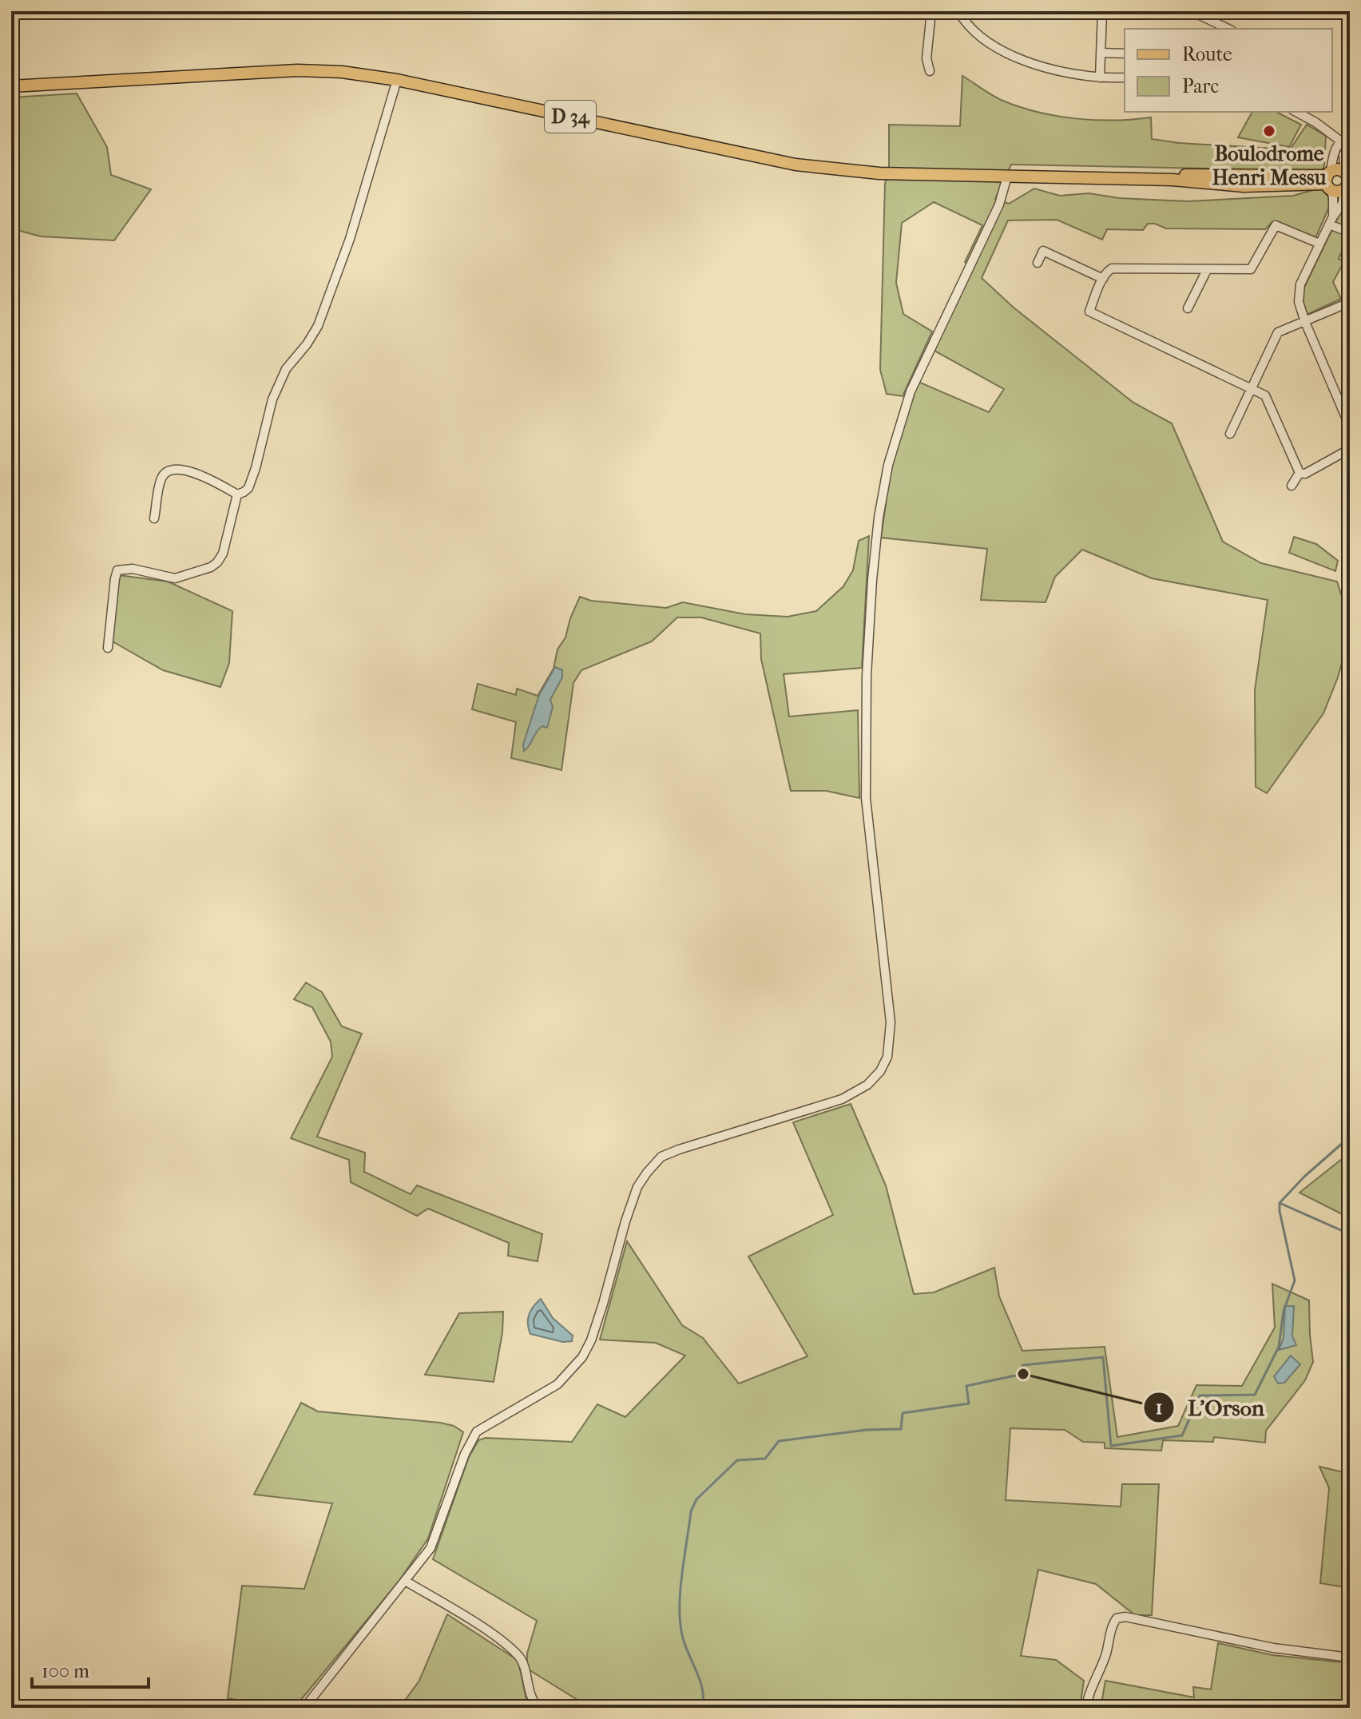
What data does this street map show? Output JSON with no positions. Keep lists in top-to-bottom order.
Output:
{
  "streets": {
    "main road": ["D 34"]
  },
  "places": ["Boulodrome Henri Messu", "L’Orson"],
  "legend": ["Route", "Parc"],
  "scale_bar": "100 m"
}
